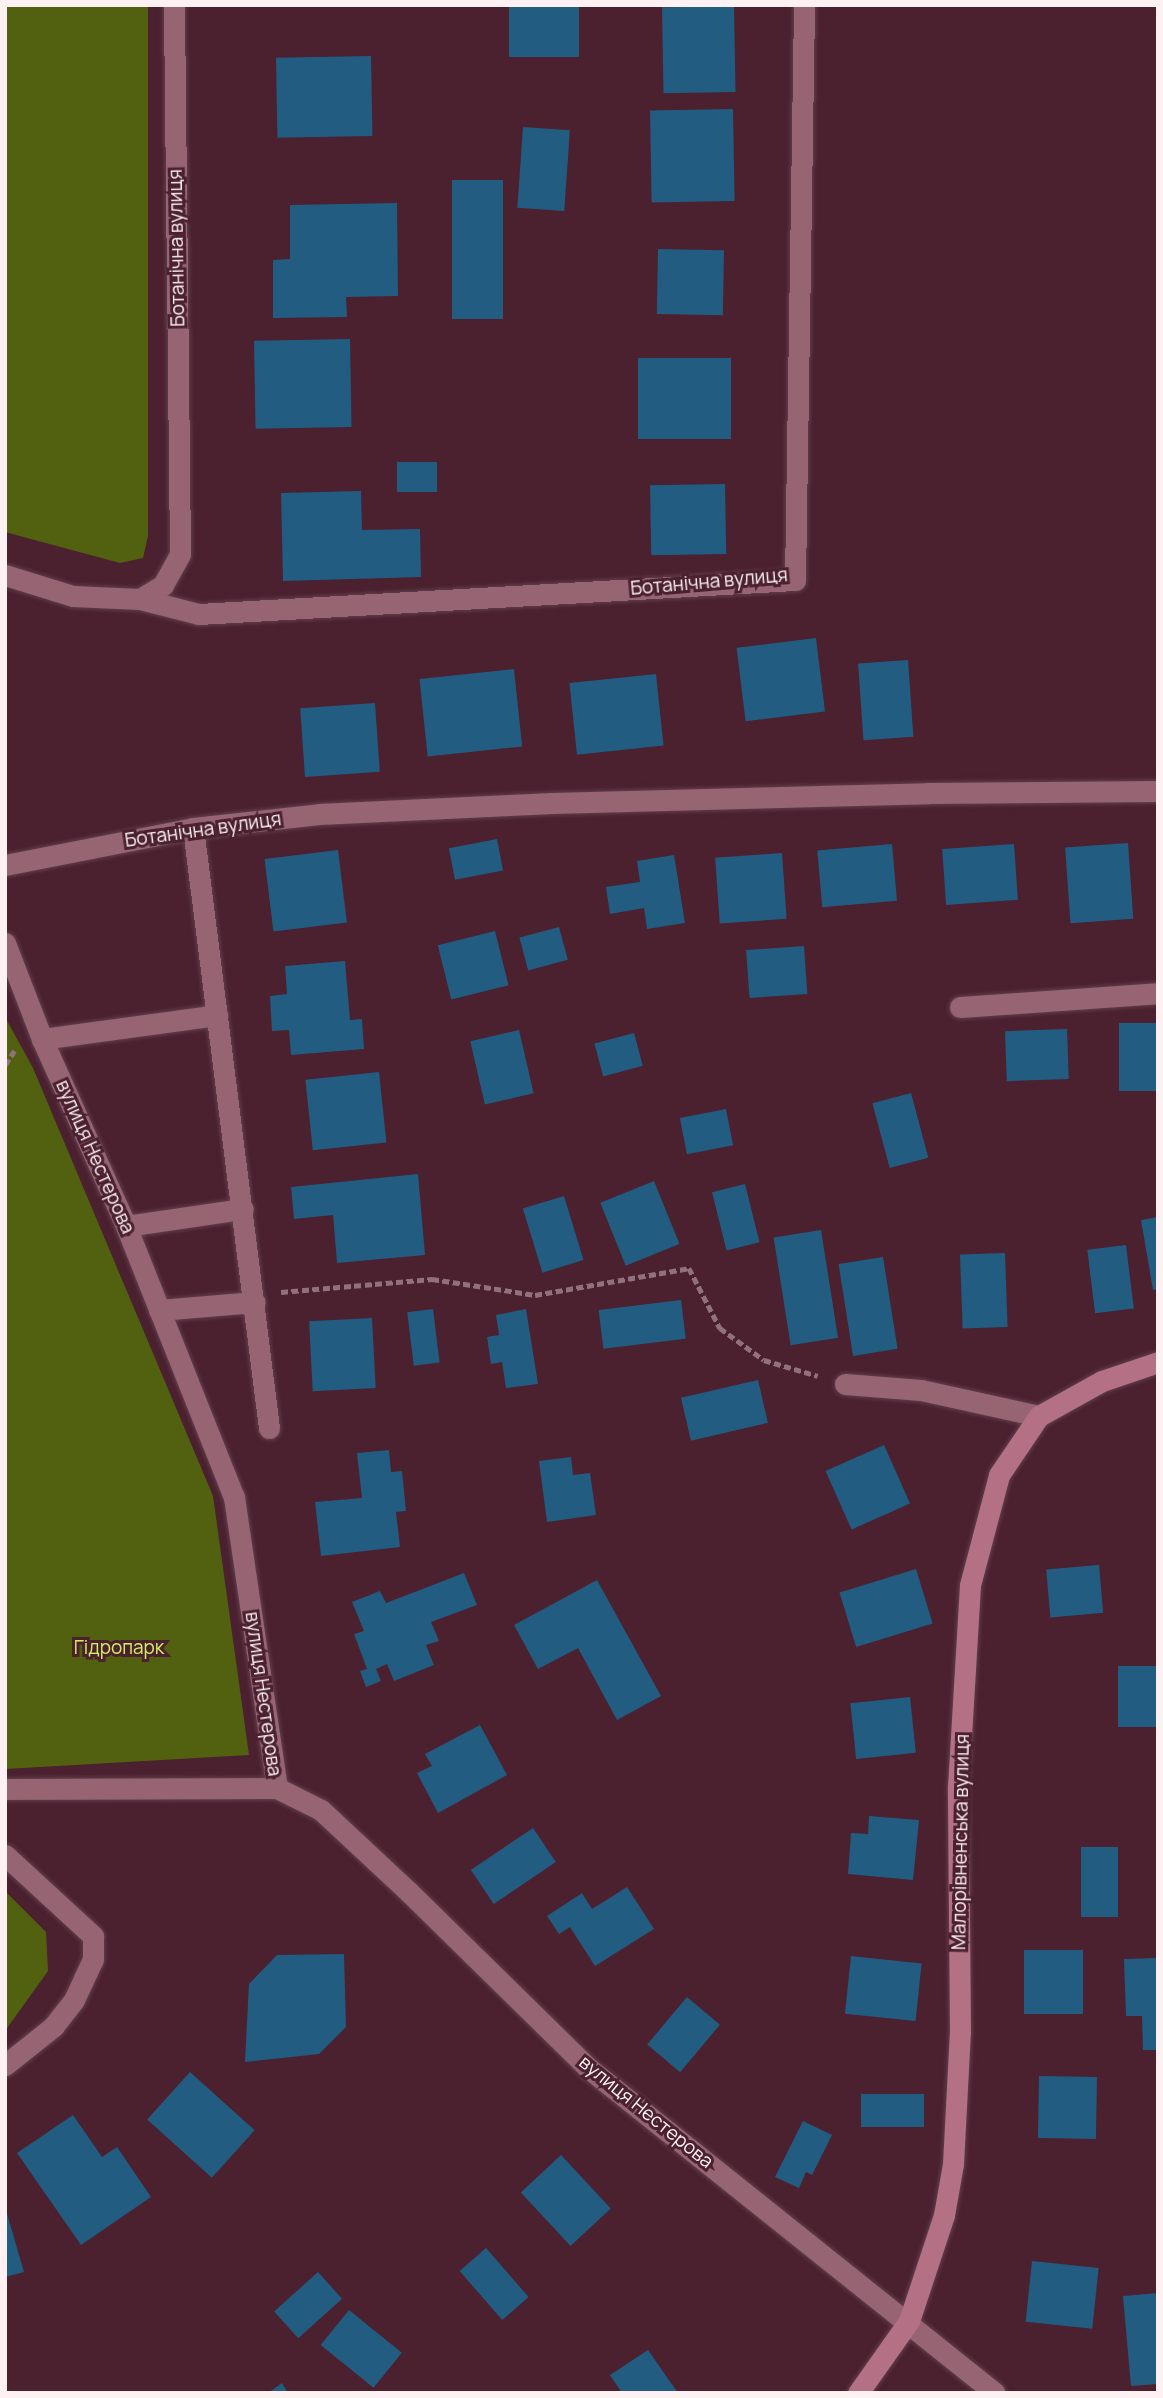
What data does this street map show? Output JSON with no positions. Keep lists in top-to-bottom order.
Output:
{
  "streets": {
    "street": ["Ботанічна вулиця", "вулиця Нестерова", "Малорівненська вулиця"]
  },
  "crossings": [
    ["вулиця Нестерова", "Малорівненська вулиця"]
  ],
  "parks": ["Гідропарк"]
}
